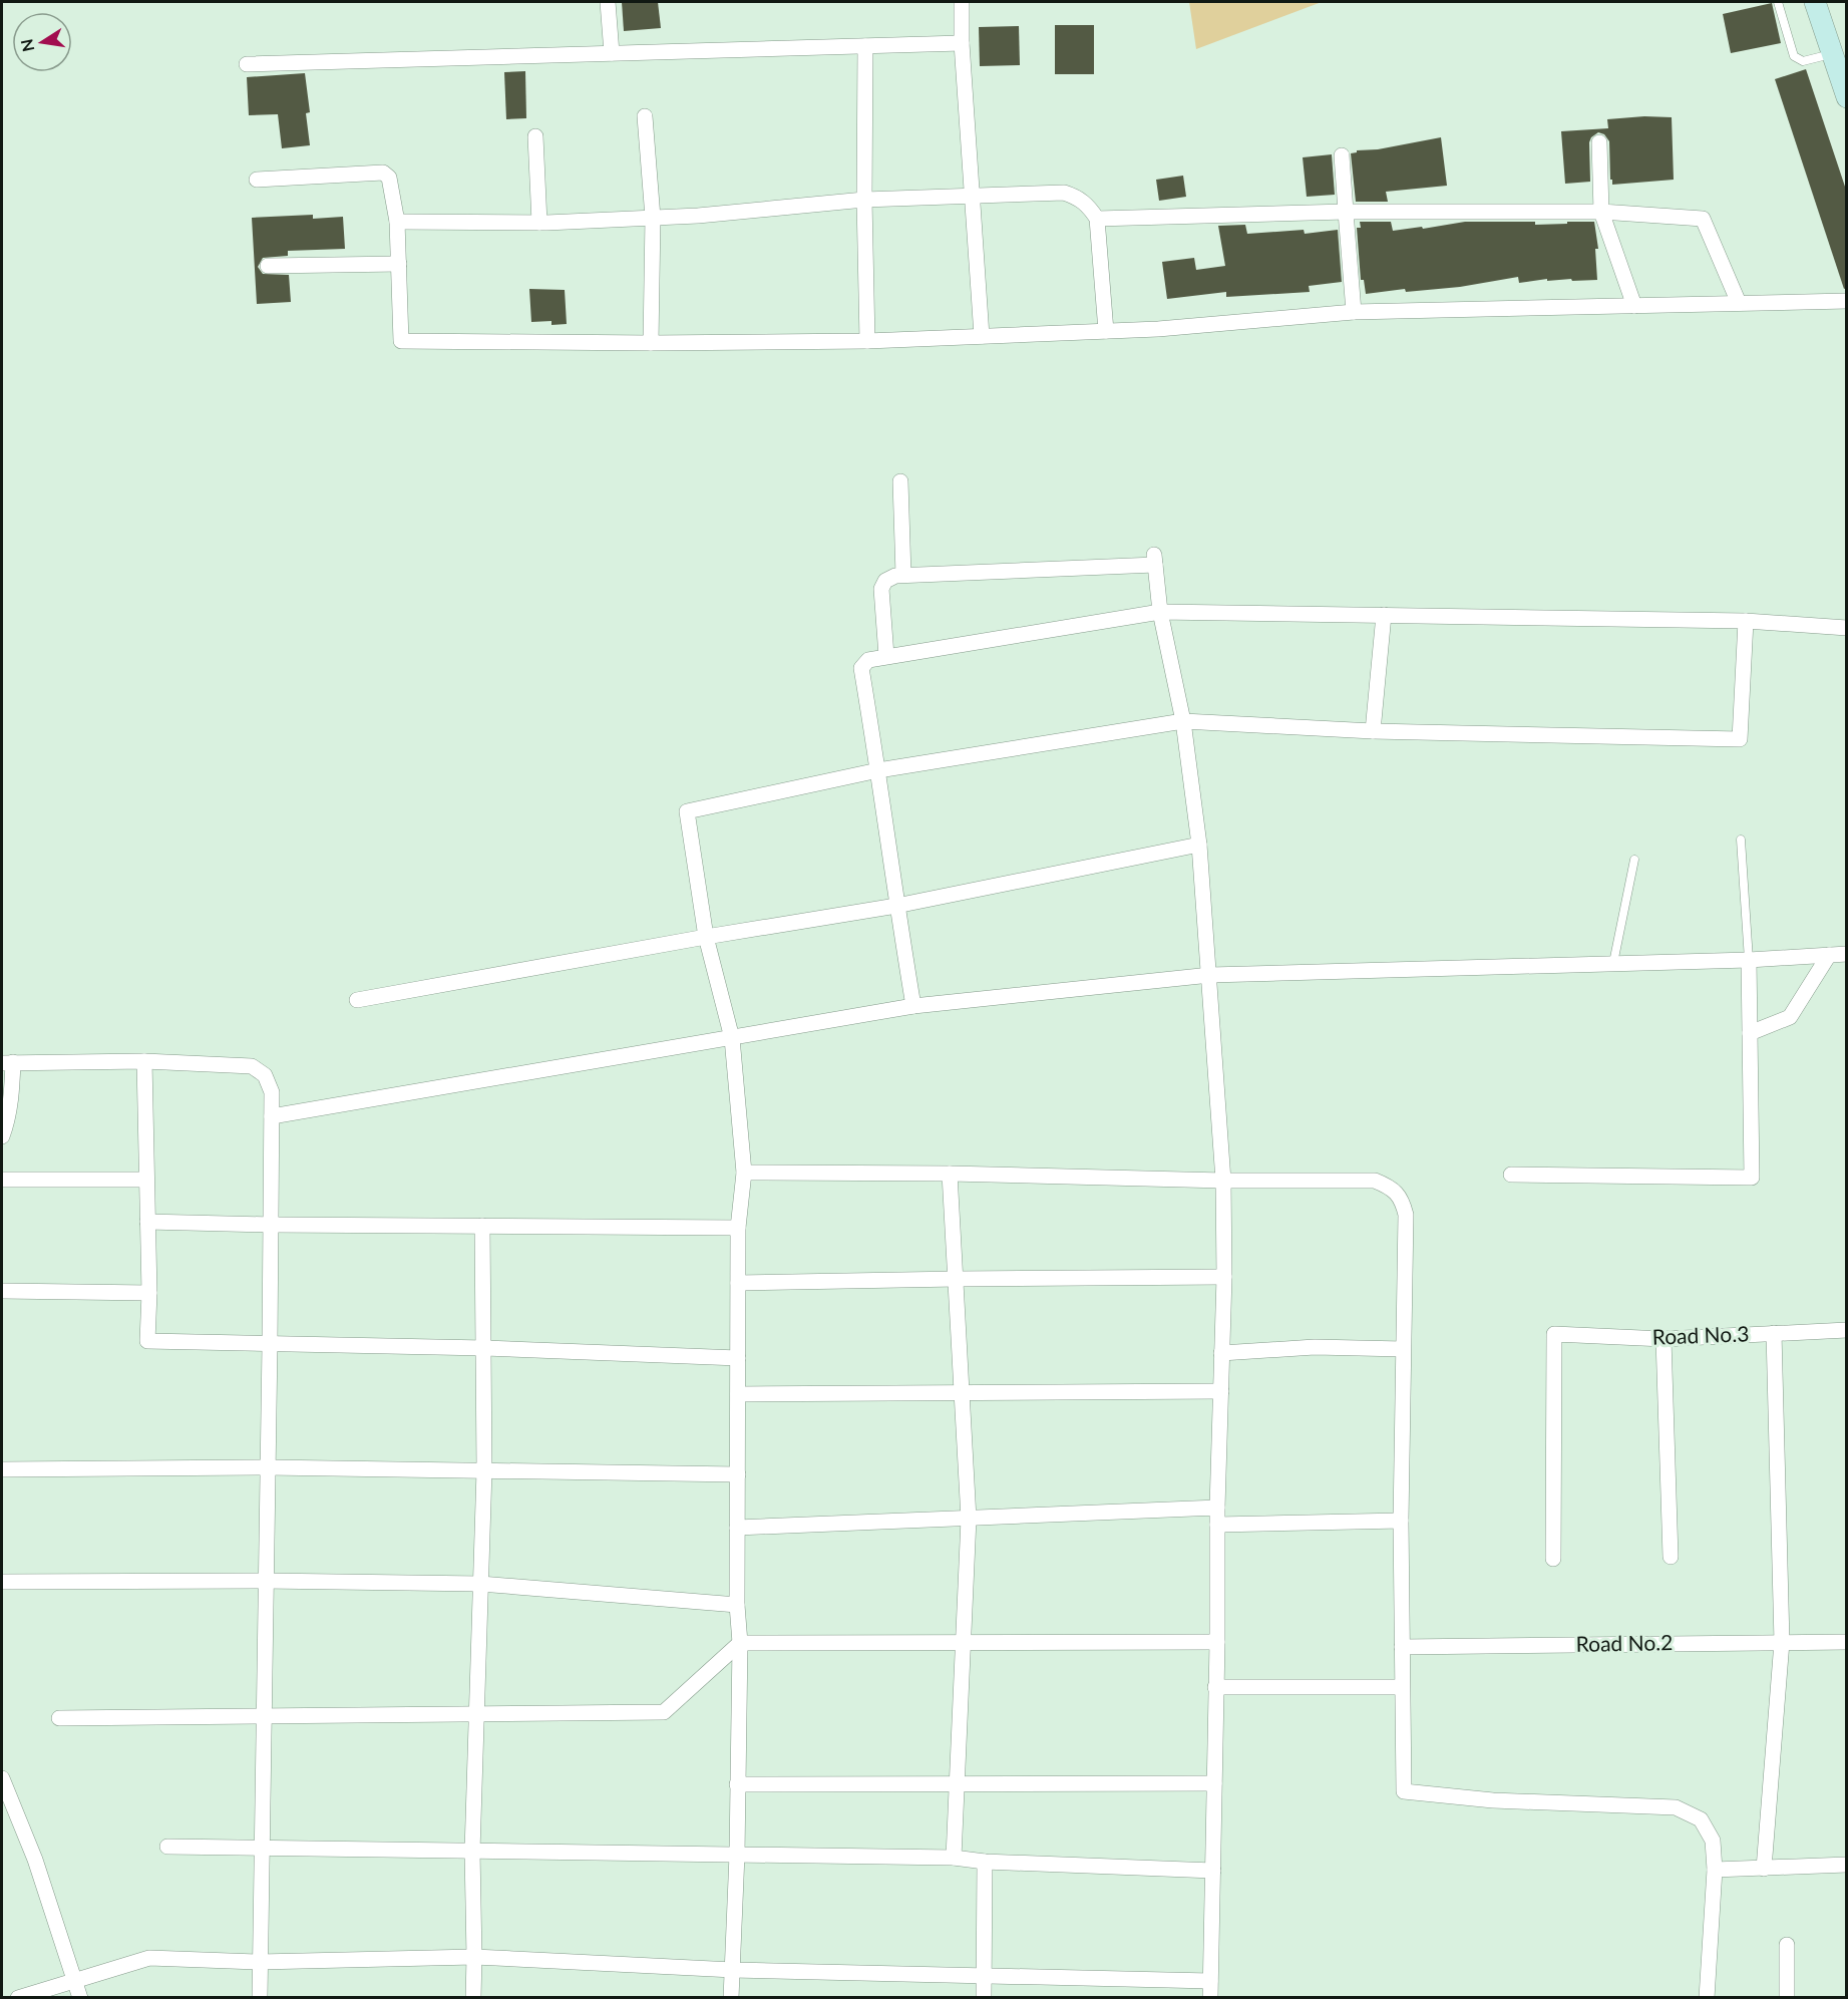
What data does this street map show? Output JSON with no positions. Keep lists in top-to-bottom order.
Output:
{
  "streets": {
    "street": ["Road No.3", "Road No.2"]
  },
  "north": "left"
}
